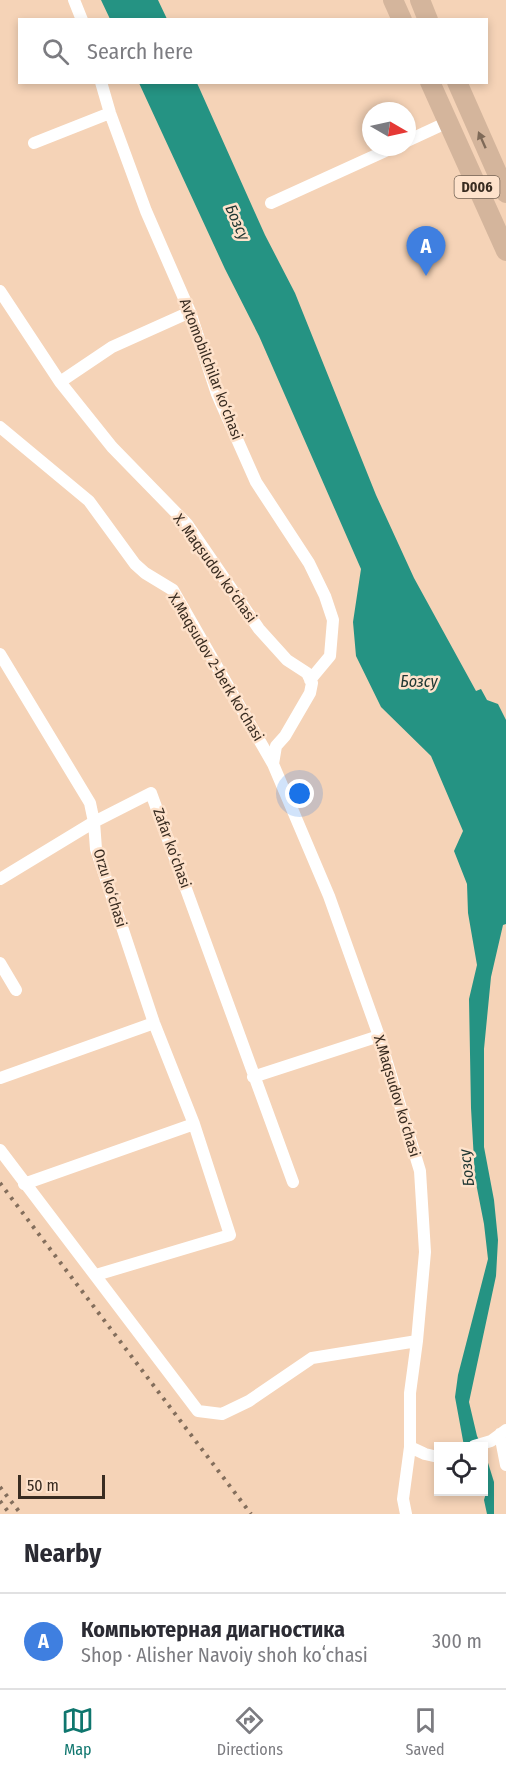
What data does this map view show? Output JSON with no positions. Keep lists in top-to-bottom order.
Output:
{
  "streets": {
    "main road": ["D006"],
    "street": [
      "Avtomobilchilar ko‘chasi",
      "X. Maqsudov ko‘chasi",
      "X.Maqsudov 2-berk ko‘chasi",
      "Zafar ko‘chasi",
      "Orzu ko‘chasi",
      "X.Maqsudov ko‘chasi"
    ]
  },
  "crossings": [
    ["Avtomobilchilar ko‘chasi", "X. Maqsudov ko‘chasi"],
    ["X.Maqsudov 2-berk ko‘chasi", "X.Maqsudov ko‘chasi"],
    ["Zafar ko‘chasi", "Orzu ko‘chasi"]
  ],
  "water": ["Бозсу"],
  "scale_bar": "50 m",
  "north": "right",
  "page": {
    "search": "Search here",
    "pins": "A",
    "scale": "50 m",
    "heading": "Nearby",
    "list": [
      {
        "mark": "A",
        "name": "Компьютерная диагностика",
        "note": "Shop · Alisher Navoiy shoh koʻchasi",
        "value": "300 m"
      }
    ],
    "nav": ["Map", "Directions", "Saved"]
  }
}
